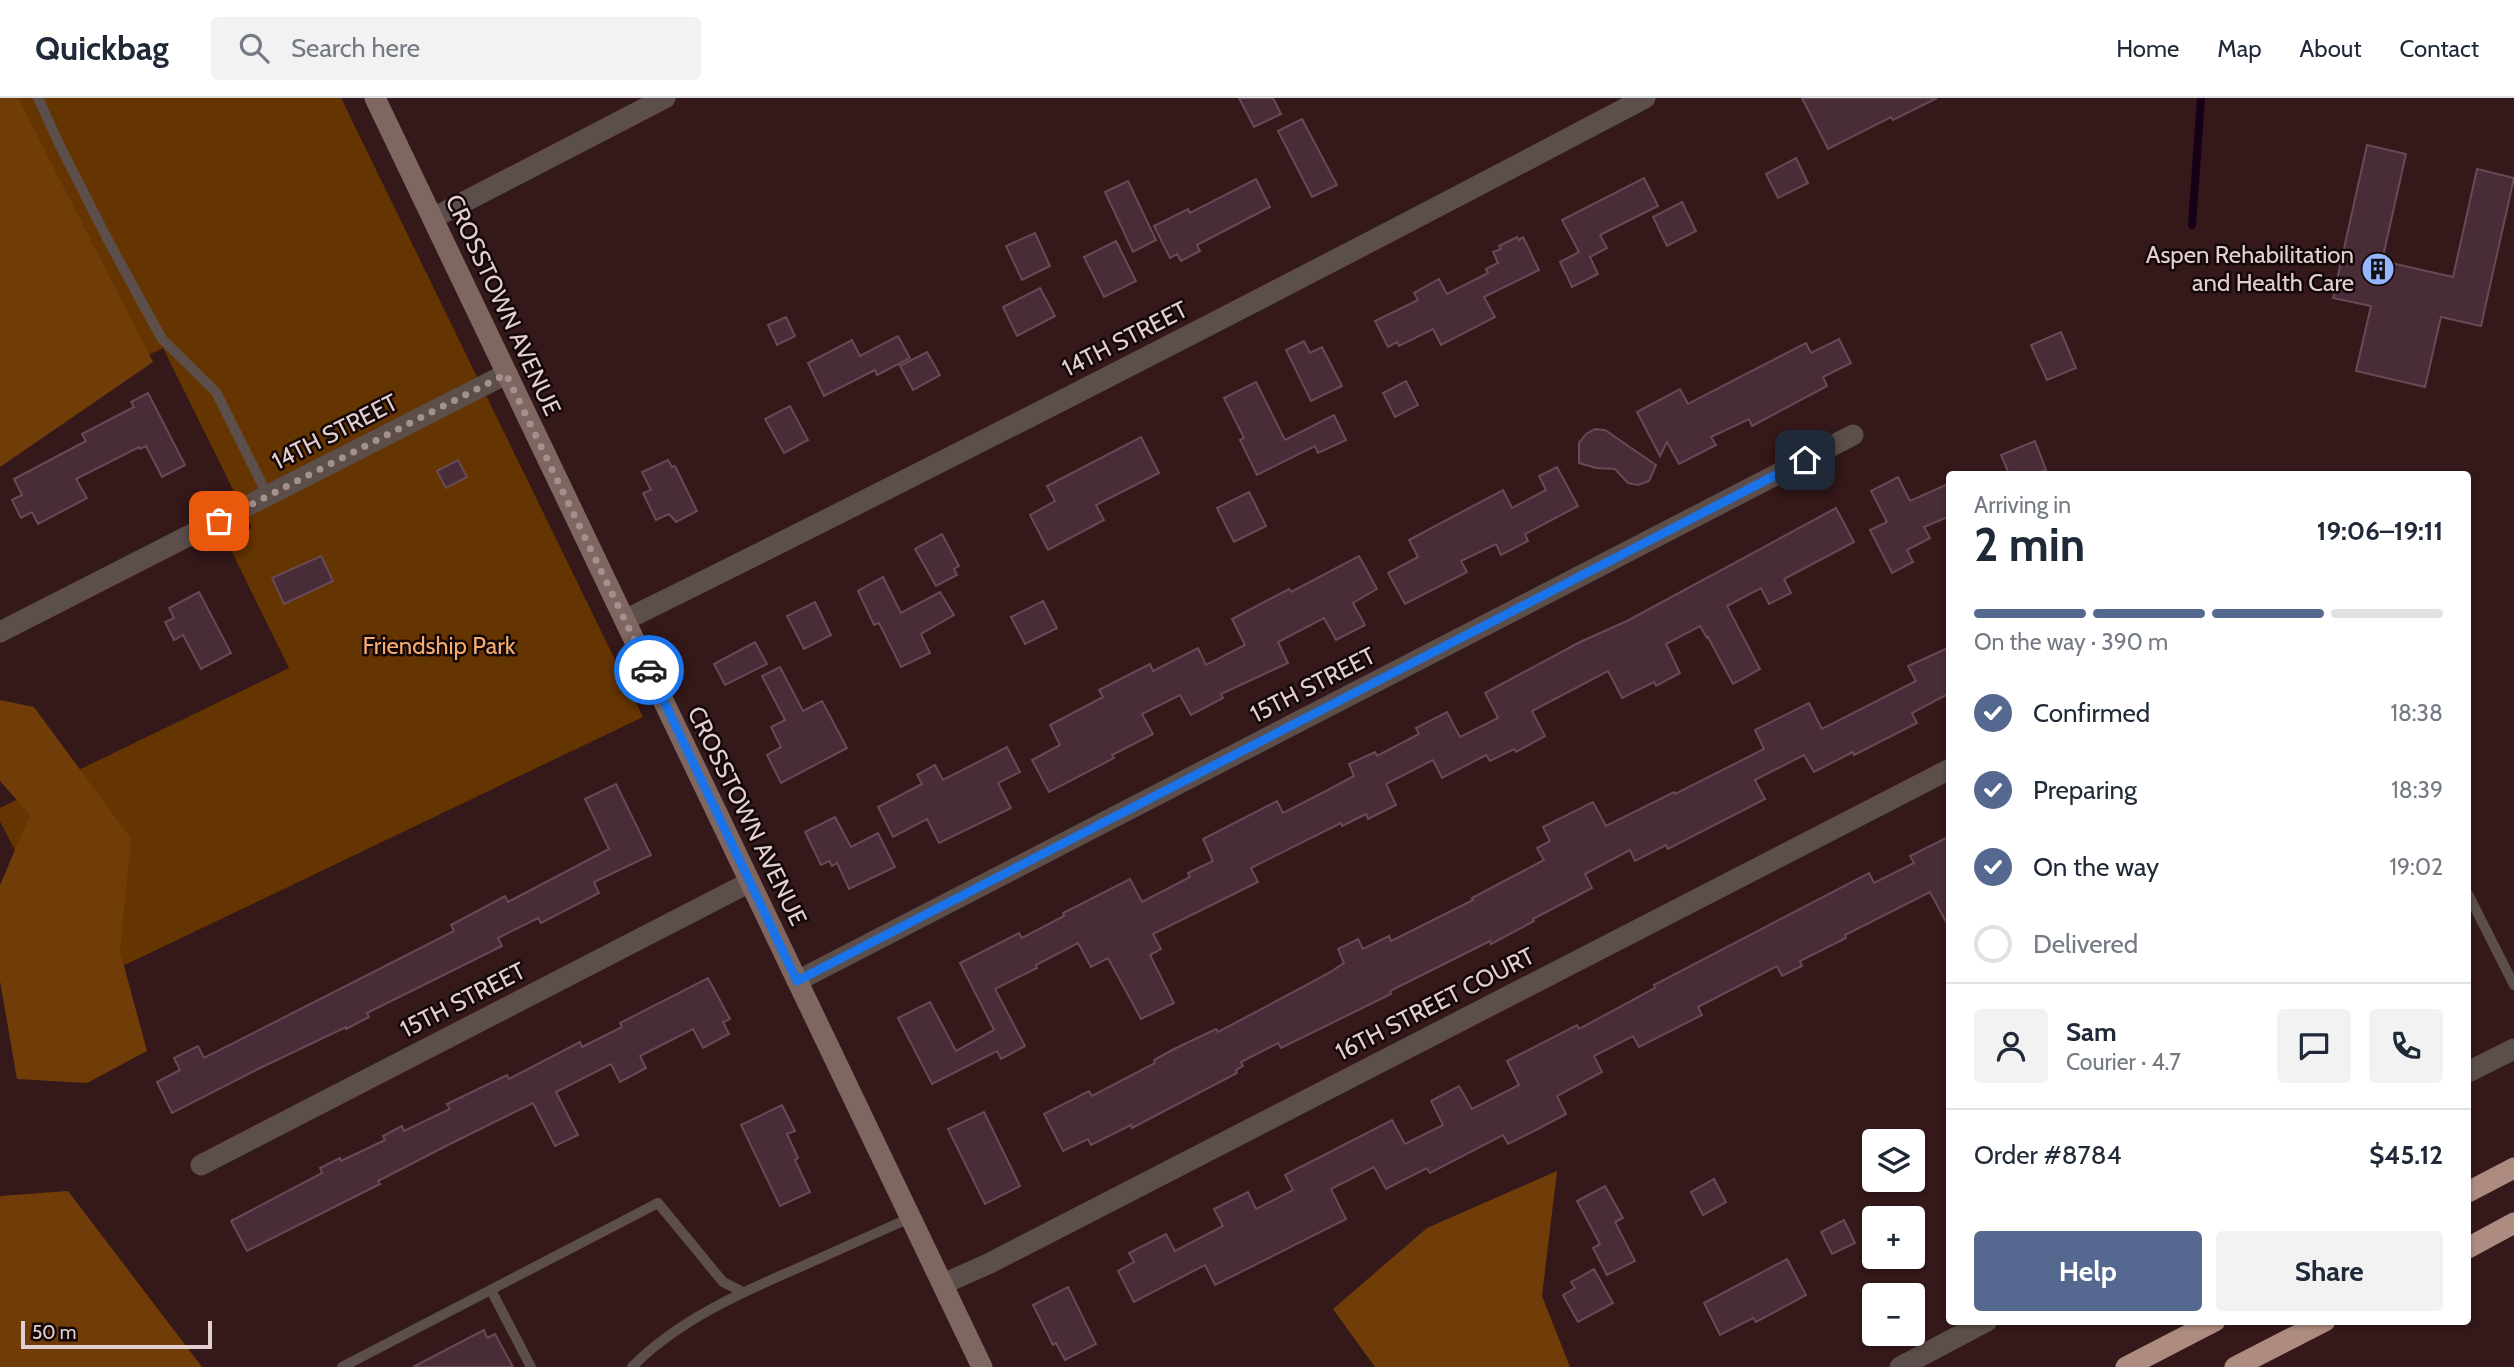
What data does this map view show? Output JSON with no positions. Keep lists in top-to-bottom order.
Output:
{
  "streets": {
    "street": [
      "CROSSTOWN AVENUE",
      "14TH STREET",
      "15TH STREET",
      "16TH STREET COURT"
    ]
  },
  "crossings": [
    ["CROSSTOWN AVENUE", "14TH STREET"],
    ["CROSSTOWN AVENUE", "15TH STREET"],
    ["CROSSTOWN AVENUE", "16TH STREET COURT"]
  ],
  "parks": ["Friendship Park"],
  "places": {
    "building": ["Aspen Rehabilitation and Health Care"]
  },
  "scale_bar": "50 m",
  "page": {
    "header": "Quickbag",
    "search": "Search here",
    "nav": [
      "Home",
      "Map",
      "About",
      "Contact"
    ],
    "heading": ["2 min", "Arriving in", "19:06–19:11"],
    "panel": [
      "Sam",
      "Courier · 4.7",
      "Order #8784",
      "$45.12"
    ],
    "bar": "On the way · 390 m",
    "list": [
      ["Confirmed", "18:38"],
      ["Preparing", "18:39"],
      ["On the way", "19:02"],
      "Delivered"
    ],
    "map_buttons": ["+", "−"],
    "buttons": ["Help", "Share"],
    "scale": "50 m"
  }
}
